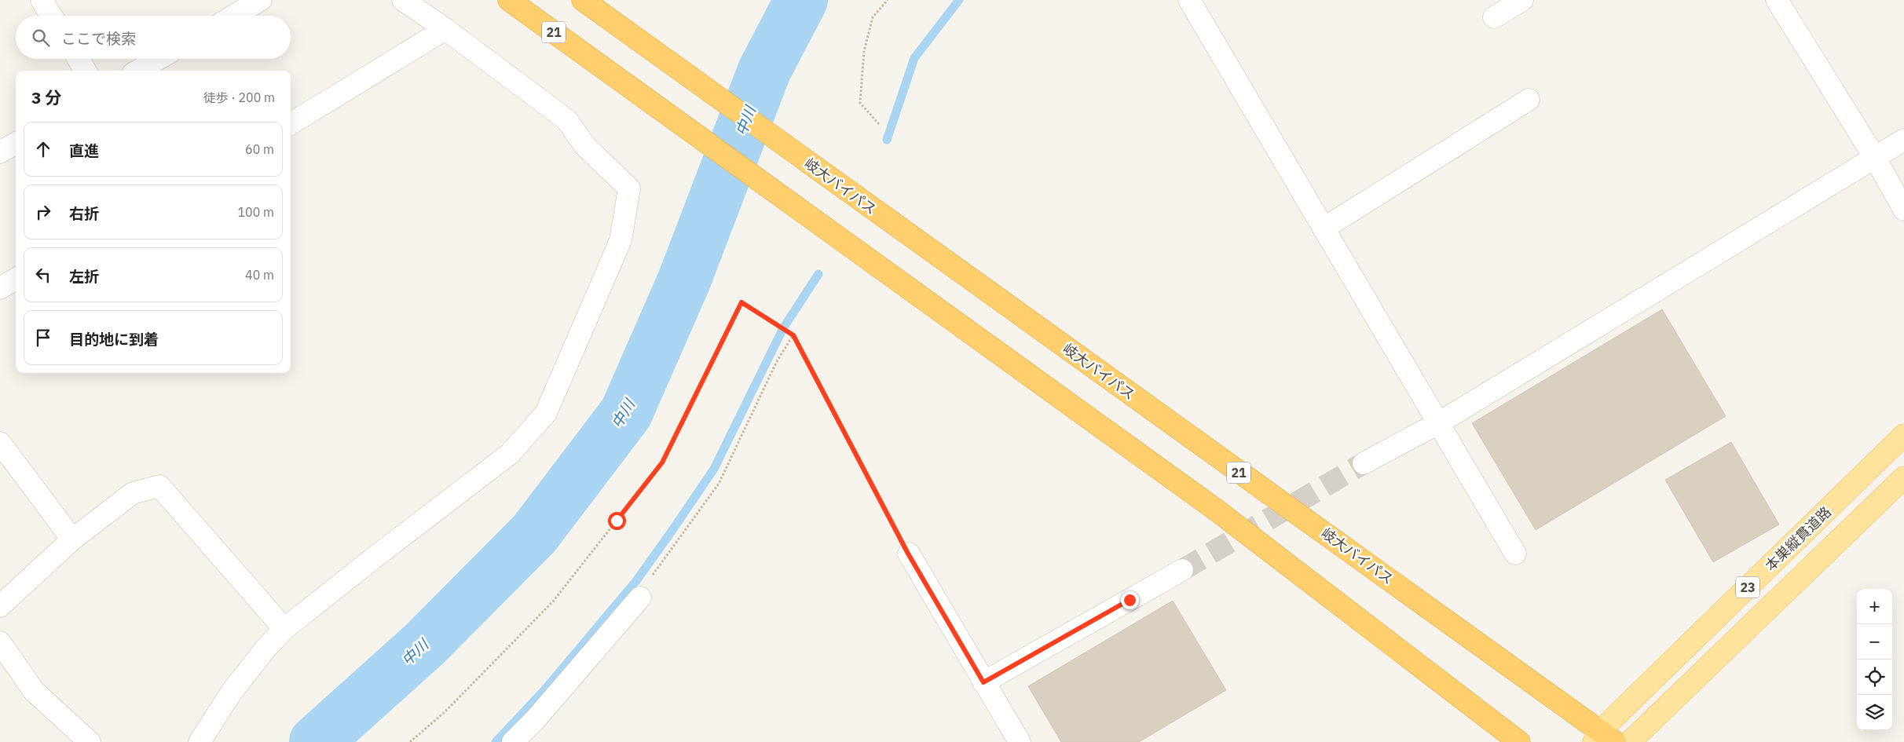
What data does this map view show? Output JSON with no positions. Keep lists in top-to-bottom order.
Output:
{
  "streets": {
    "highway": ["21", "岐大バイパス"],
    "main road": ["本巣縦貫道路", "23"]
  },
  "crossings": [
    ["岐大バイパス", "本巣縦貫道路"]
  ],
  "water": ["中川"],
  "page": {
    "search": "ここで検索",
    "heading": ["3 分", "徒歩 · 200 m"],
    "list": [
      ["直進", "60 m"],
      ["右折", "100 m"],
      ["左折", "40 m"],
      "目的地に到着"
    ],
    "map_buttons": ["+", "−"]
  }
}
